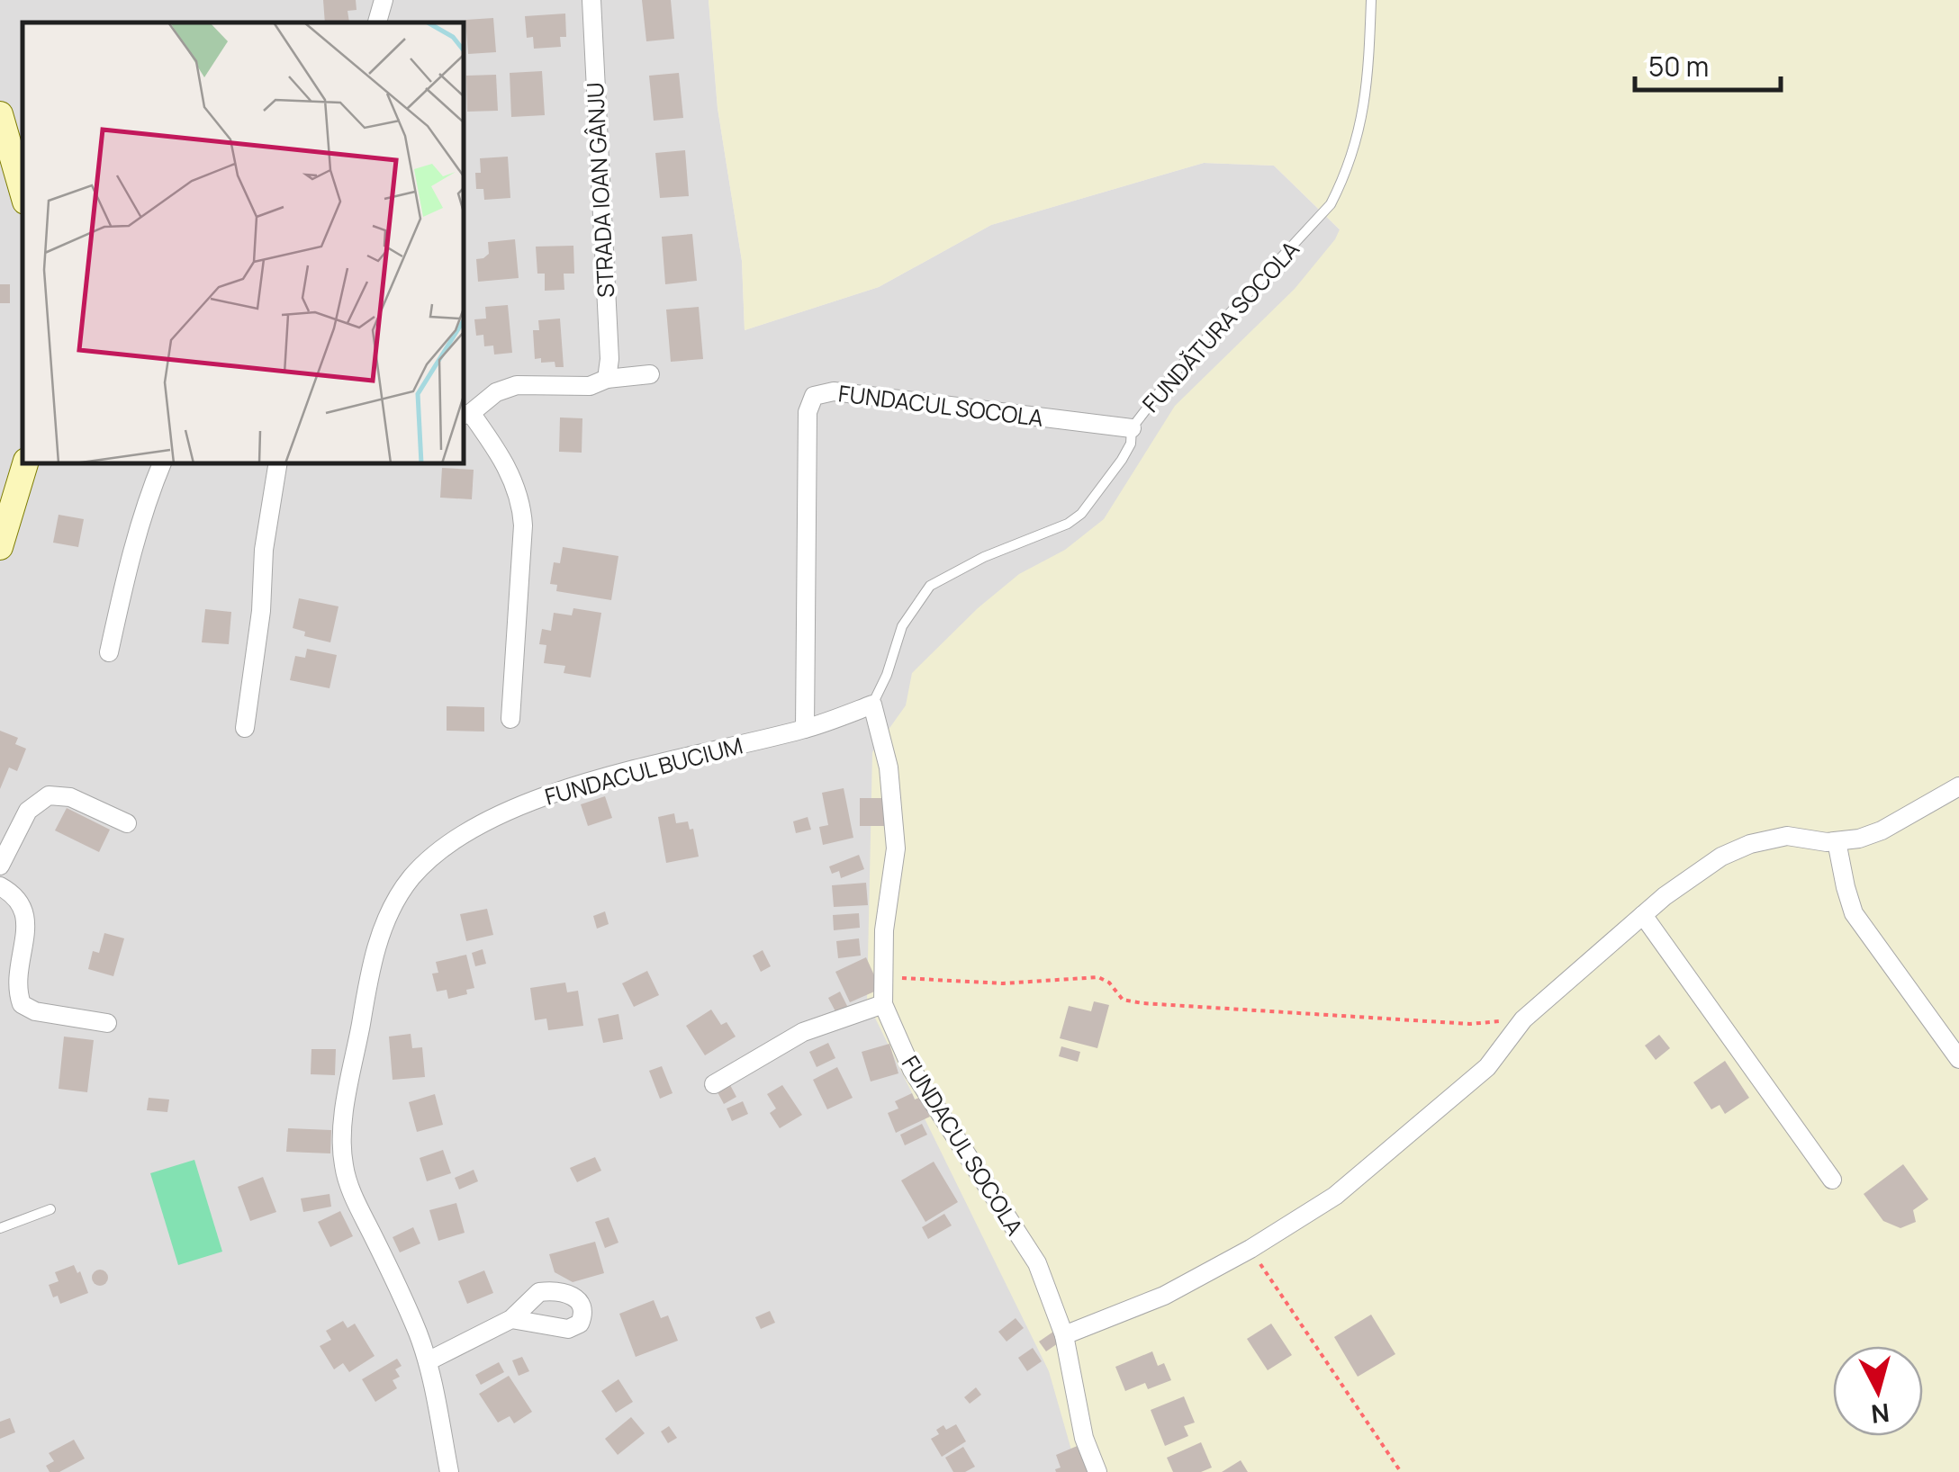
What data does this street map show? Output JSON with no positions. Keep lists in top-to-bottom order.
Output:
{
  "streets": {
    "street": ["STRADA IOAN GÂNJU", "FUNDACUL SOCOLA", "FUNDACUL BUCIUM"],
    "lane": ["FUNDĂTURA SOCOLA"]
  },
  "crossings": [
    ["FUNDĂTURA SOCOLA", "FUNDACUL SOCOLA"],
    ["FUNDĂTURA SOCOLA", "FUNDACUL BUCIUM"],
    ["FUNDACUL SOCOLA", "FUNDACUL BUCIUM"]
  ],
  "scale_bar": "50 m",
  "north": "bottom"
}
